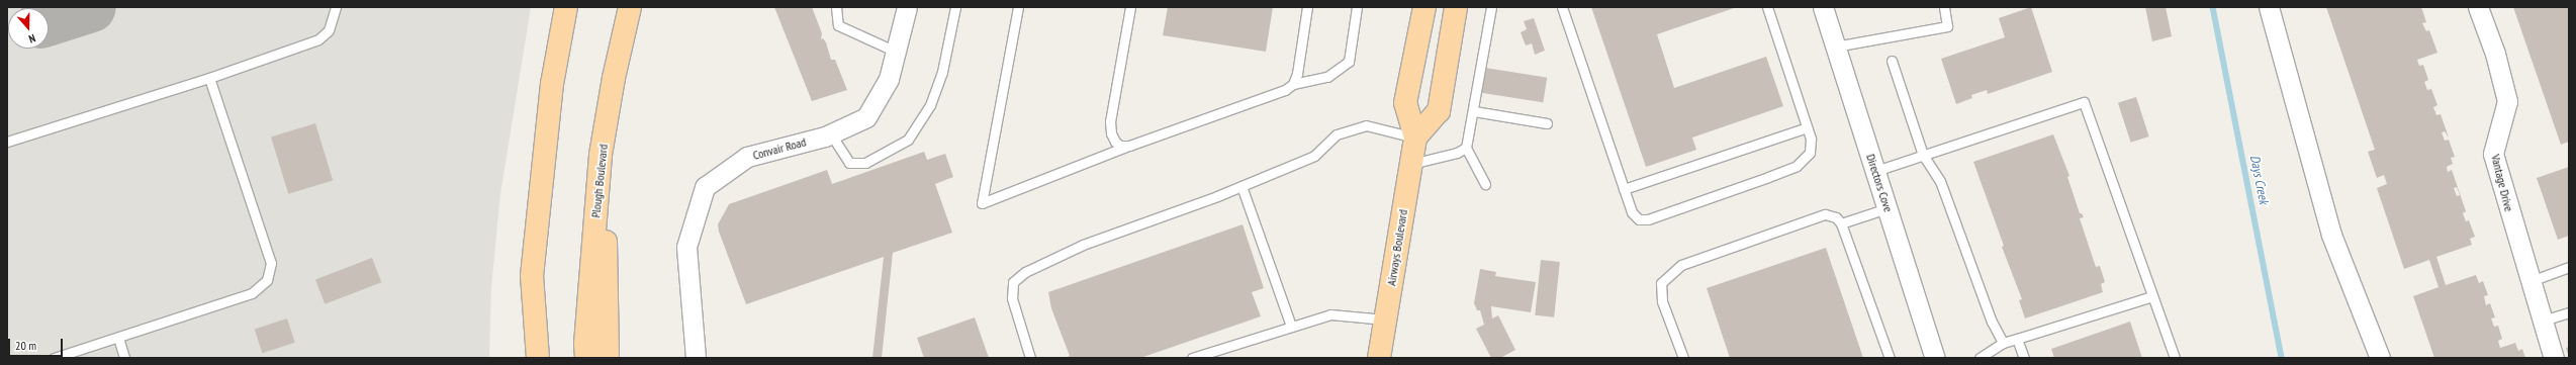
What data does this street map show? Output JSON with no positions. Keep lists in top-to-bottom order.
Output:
{
  "streets": {
    "main road": ["Plough Boulevard", "Airways Boulevard"],
    "street": ["Convair Road", "Directors Cove", "Vantage Drive"]
  },
  "water": ["Days Creek"],
  "scale_bar": "20 m",
  "north": "bottom"
}
